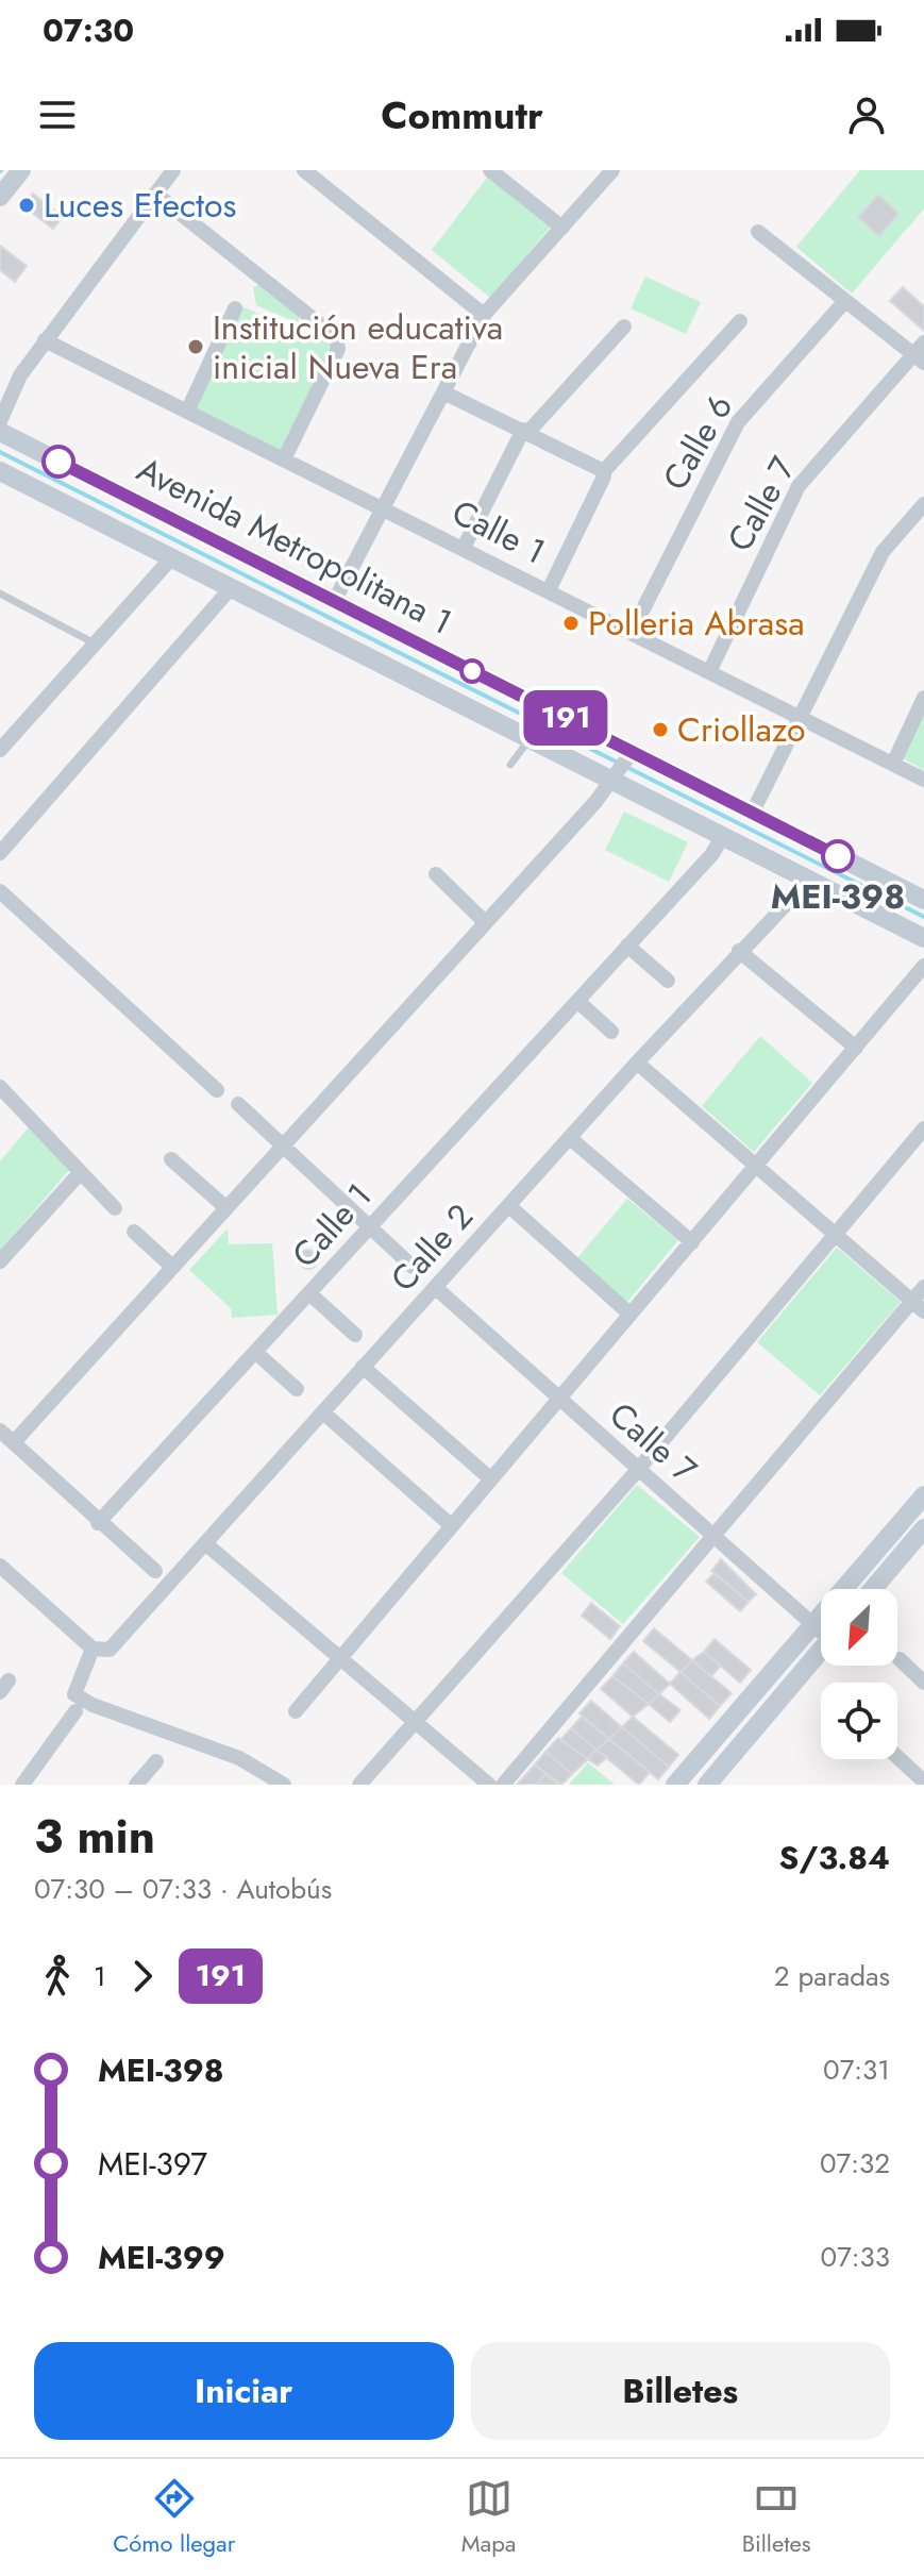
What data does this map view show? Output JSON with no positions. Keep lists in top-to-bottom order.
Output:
{
  "streets": {
    "street": [
      "Calle 6",
      "Calle 7",
      "Calle 1",
      "Avenida Metropolitana 1",
      "Calle 2"
    ]
  },
  "crossings": [
    ["Calle 6", "Calle 1"],
    ["Calle 7", "Calle 1"],
    ["Calle 7", "Calle 2"],
    ["Calle 1", "Avenida Metropolitana 1"],
    ["Avenida Metropolitana 1", "Calle 2"]
  ],
  "places": [
    "Luces Efectos",
    "Institución educativa inicial Nueva Era",
    "Polleria Abrasa",
    "Criollazo",
    "MEI-398"
  ],
  "lines": ["bus line 191"],
  "north": "bottom left",
  "page": {
    "status": "07:30",
    "header": "Commutr",
    "on_map": "191",
    "heading": ["3 min", "07:30 – 07:33 · Autobús", "S/3.84"],
    "legs": ["1", "191", "2 paradas"],
    "list": [
      {
        "name": "MEI-398",
        "value": "07:31"
      },
      {
        "name": "MEI-397",
        "value": "07:32"
      },
      {
        "name": "MEI-399",
        "value": "07:33"
      }
    ],
    "buttons": ["Iniciar", "Billetes"],
    "tabs": ["Cómo llegar", "Mapa", "Billetes"]
  }
}
